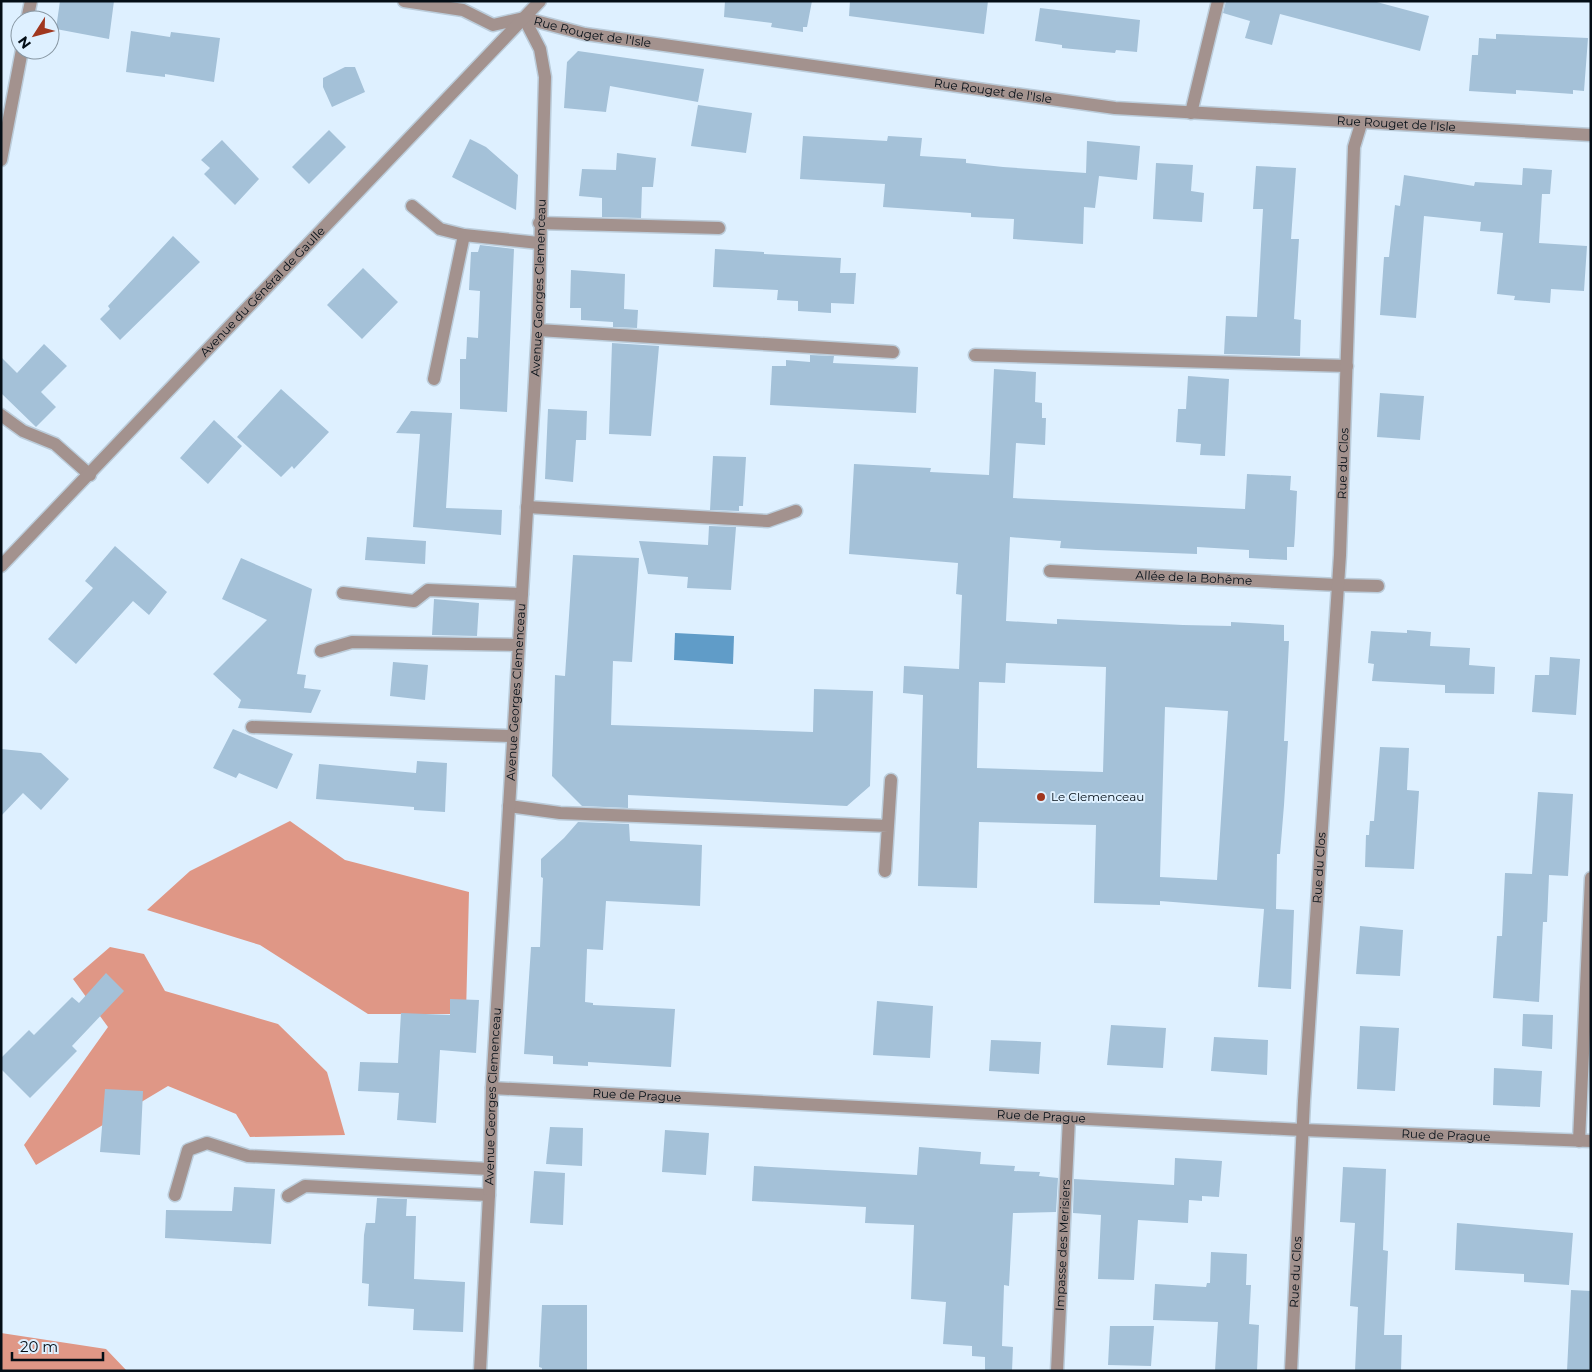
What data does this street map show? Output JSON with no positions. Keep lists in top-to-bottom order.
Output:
{
  "streets": {
    "street": [
      "Rue Rouget de l'Isle",
      "Avenue Georges Clemenceau",
      "Avenue du Général de Gaulle",
      "Rue du Clos",
      "Allée de la Bohême",
      "Rue de Prague",
      "Impasse des Merisiers"
    ]
  },
  "crossings": [
    ["Rue Rouget de l'Isle", "Avenue Georges Clemenceau"],
    ["Rue Rouget de l'Isle", "Avenue du Général de Gaulle"],
    ["Rue Rouget de l'Isle", "Rue du Clos"],
    ["Avenue Georges Clemenceau", "Avenue du Général de Gaulle"],
    ["Avenue Georges Clemenceau", "Rue de Prague"],
    ["Rue du Clos", "Allée de la Bohême"],
    ["Rue du Clos", "Rue de Prague"],
    ["Rue de Prague", "Impasse des Merisiers"]
  ],
  "places": ["Le Clemenceau"],
  "scale_bar": "20 m",
  "north": "bottom left"
}
